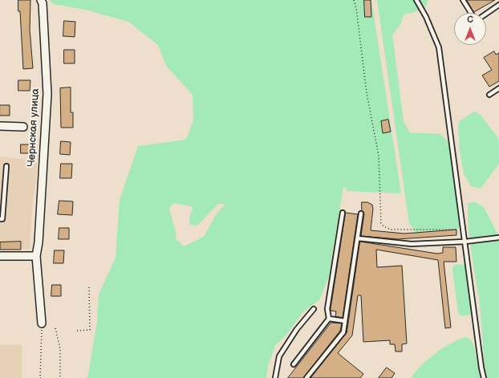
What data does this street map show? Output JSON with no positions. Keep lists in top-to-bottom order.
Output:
{
  "streets": {
    "street": ["Чернская улица"]
  },
  "north": "top"
}
